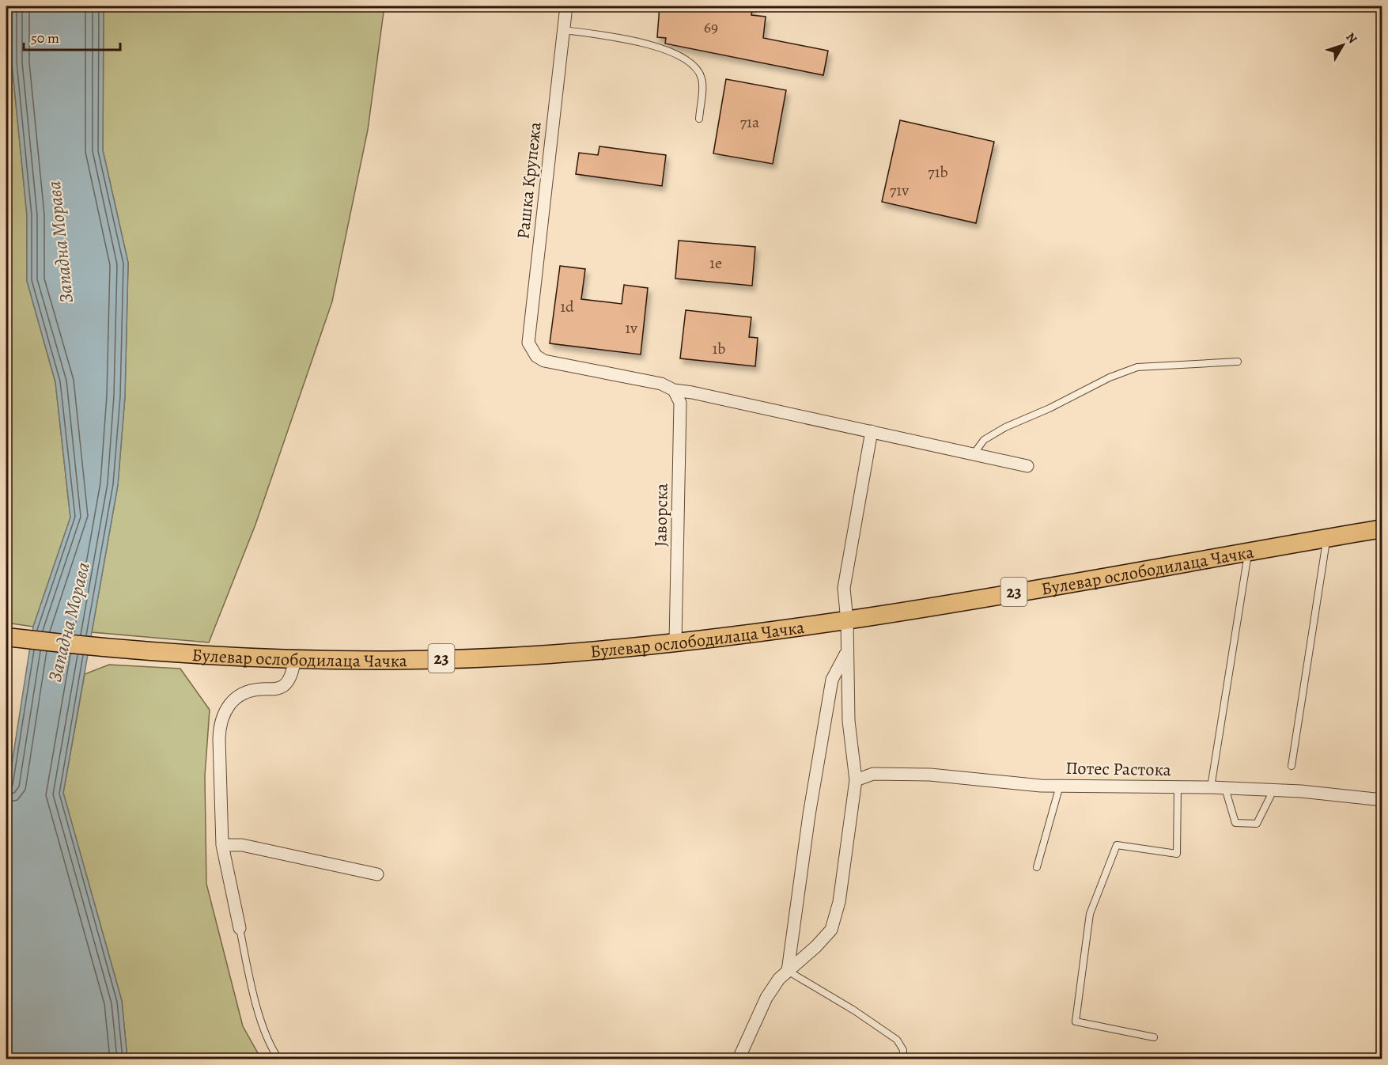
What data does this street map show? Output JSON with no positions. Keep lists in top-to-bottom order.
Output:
{
  "streets": {
    "main road": ["Булевар ослободилаца Чачка", "23"],
    "street": ["Рашка Крупежа", "Јаворска", "Потес Растока"]
  },
  "crossings": [
    ["Рашка Крупежа", "Јаворска"],
    ["Јаворска", "Булевар ослободилаца Чачка"]
  ],
  "water": ["Западна Морава"],
  "house_numbers": [
    "69",
    "71a",
    "71b",
    "71v",
    "1e",
    "1d",
    "1v",
    "1b"
  ],
  "scale_bar": "50 m",
  "north": "top right"
}
